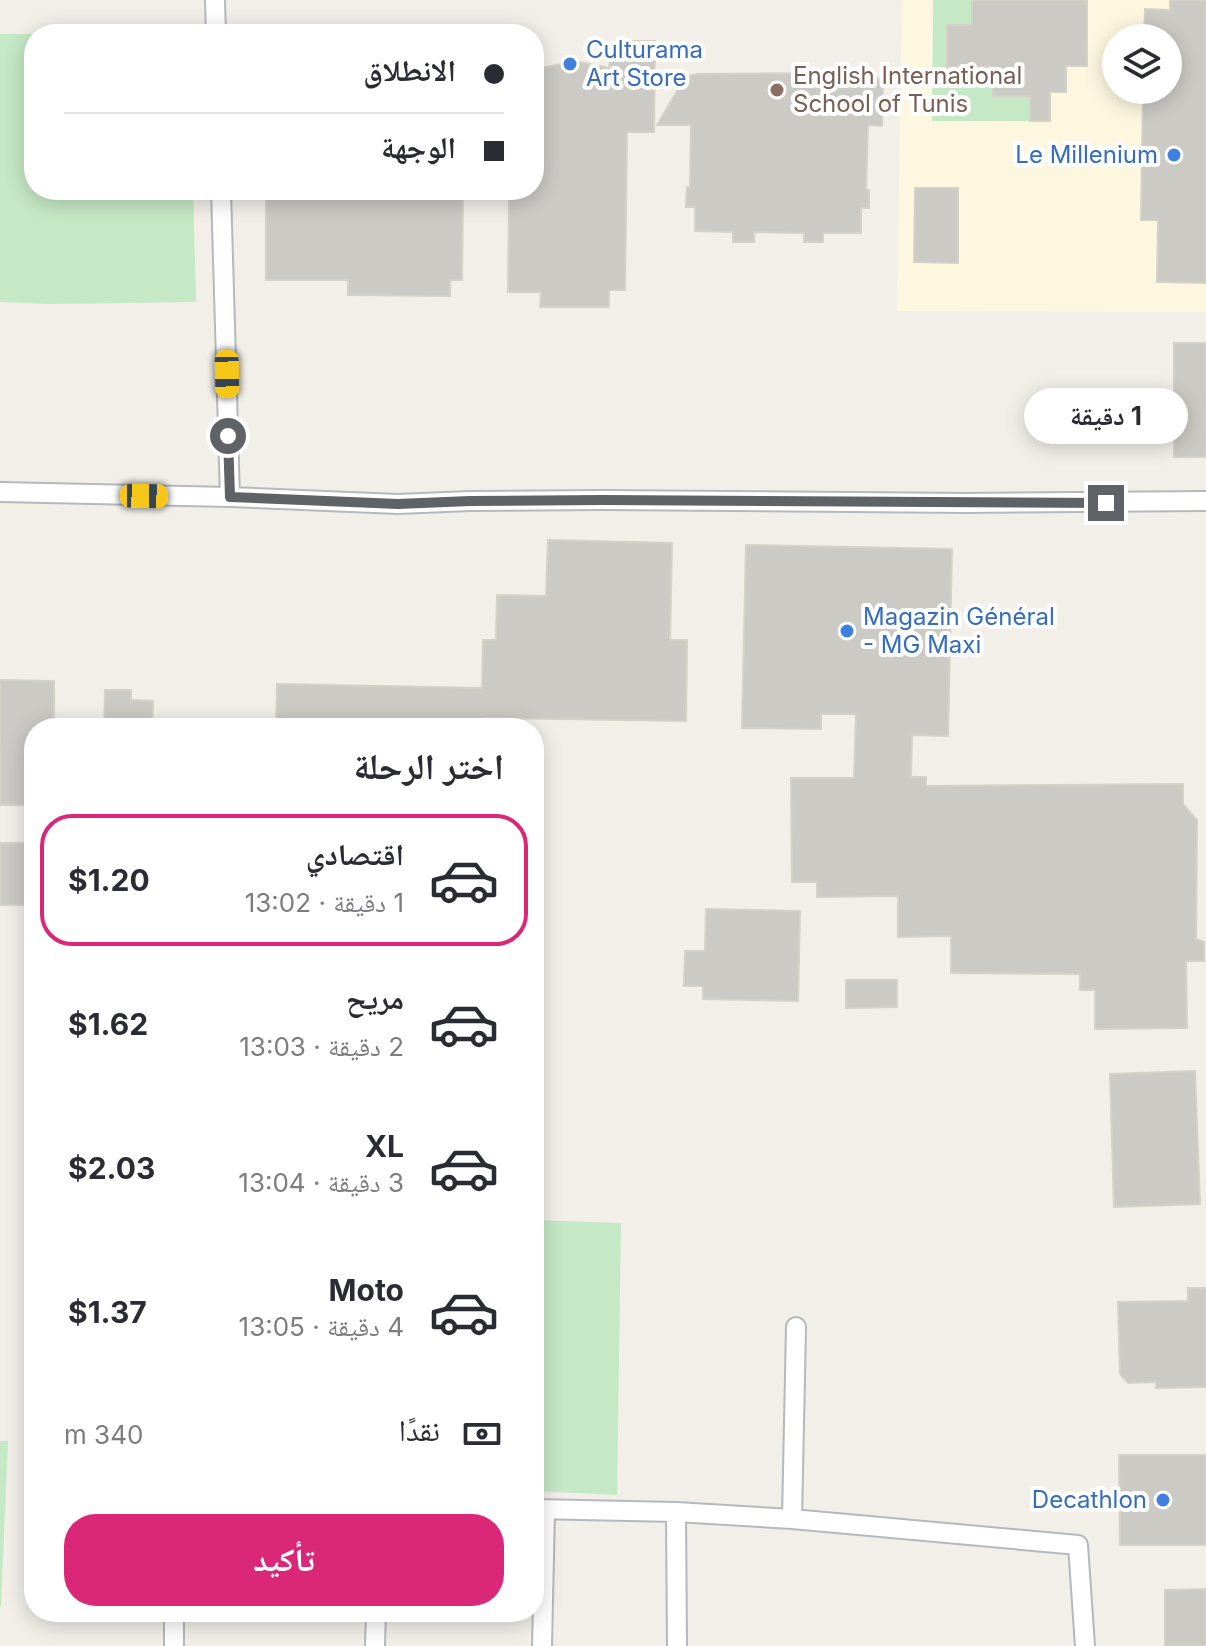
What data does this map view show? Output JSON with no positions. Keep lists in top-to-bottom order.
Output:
{
  "places": [
    "Culturama Art Store",
    "English International School of Tunis",
    "Le Millenium",
    "Magazin Général - MG Maxi",
    "Decathlon"
  ],
  "page": {
    "banner": ["الانطلاق", "الوجهة"],
    "bubble": "1 دقيقة",
    "heading": "اختر الرحلة",
    "list": [
      {
        "name": "اقتصادي",
        "note": "1 دقيقة · 13:02",
        "value": "$1.20"
      },
      {
        "name": "مريح",
        "note": "2 دقيقة · 13:03",
        "value": "$1.62"
      },
      {
        "name": "XL",
        "note": "3 دقيقة · 13:04",
        "value": "$2.03"
      },
      {
        "name": "Moto",
        "note": "4 دقيقة · 13:05",
        "value": "$1.37"
      }
    ],
    "pay": ["نقدًا", "340 m"],
    "buttons": "تأكيد"
  }
}
